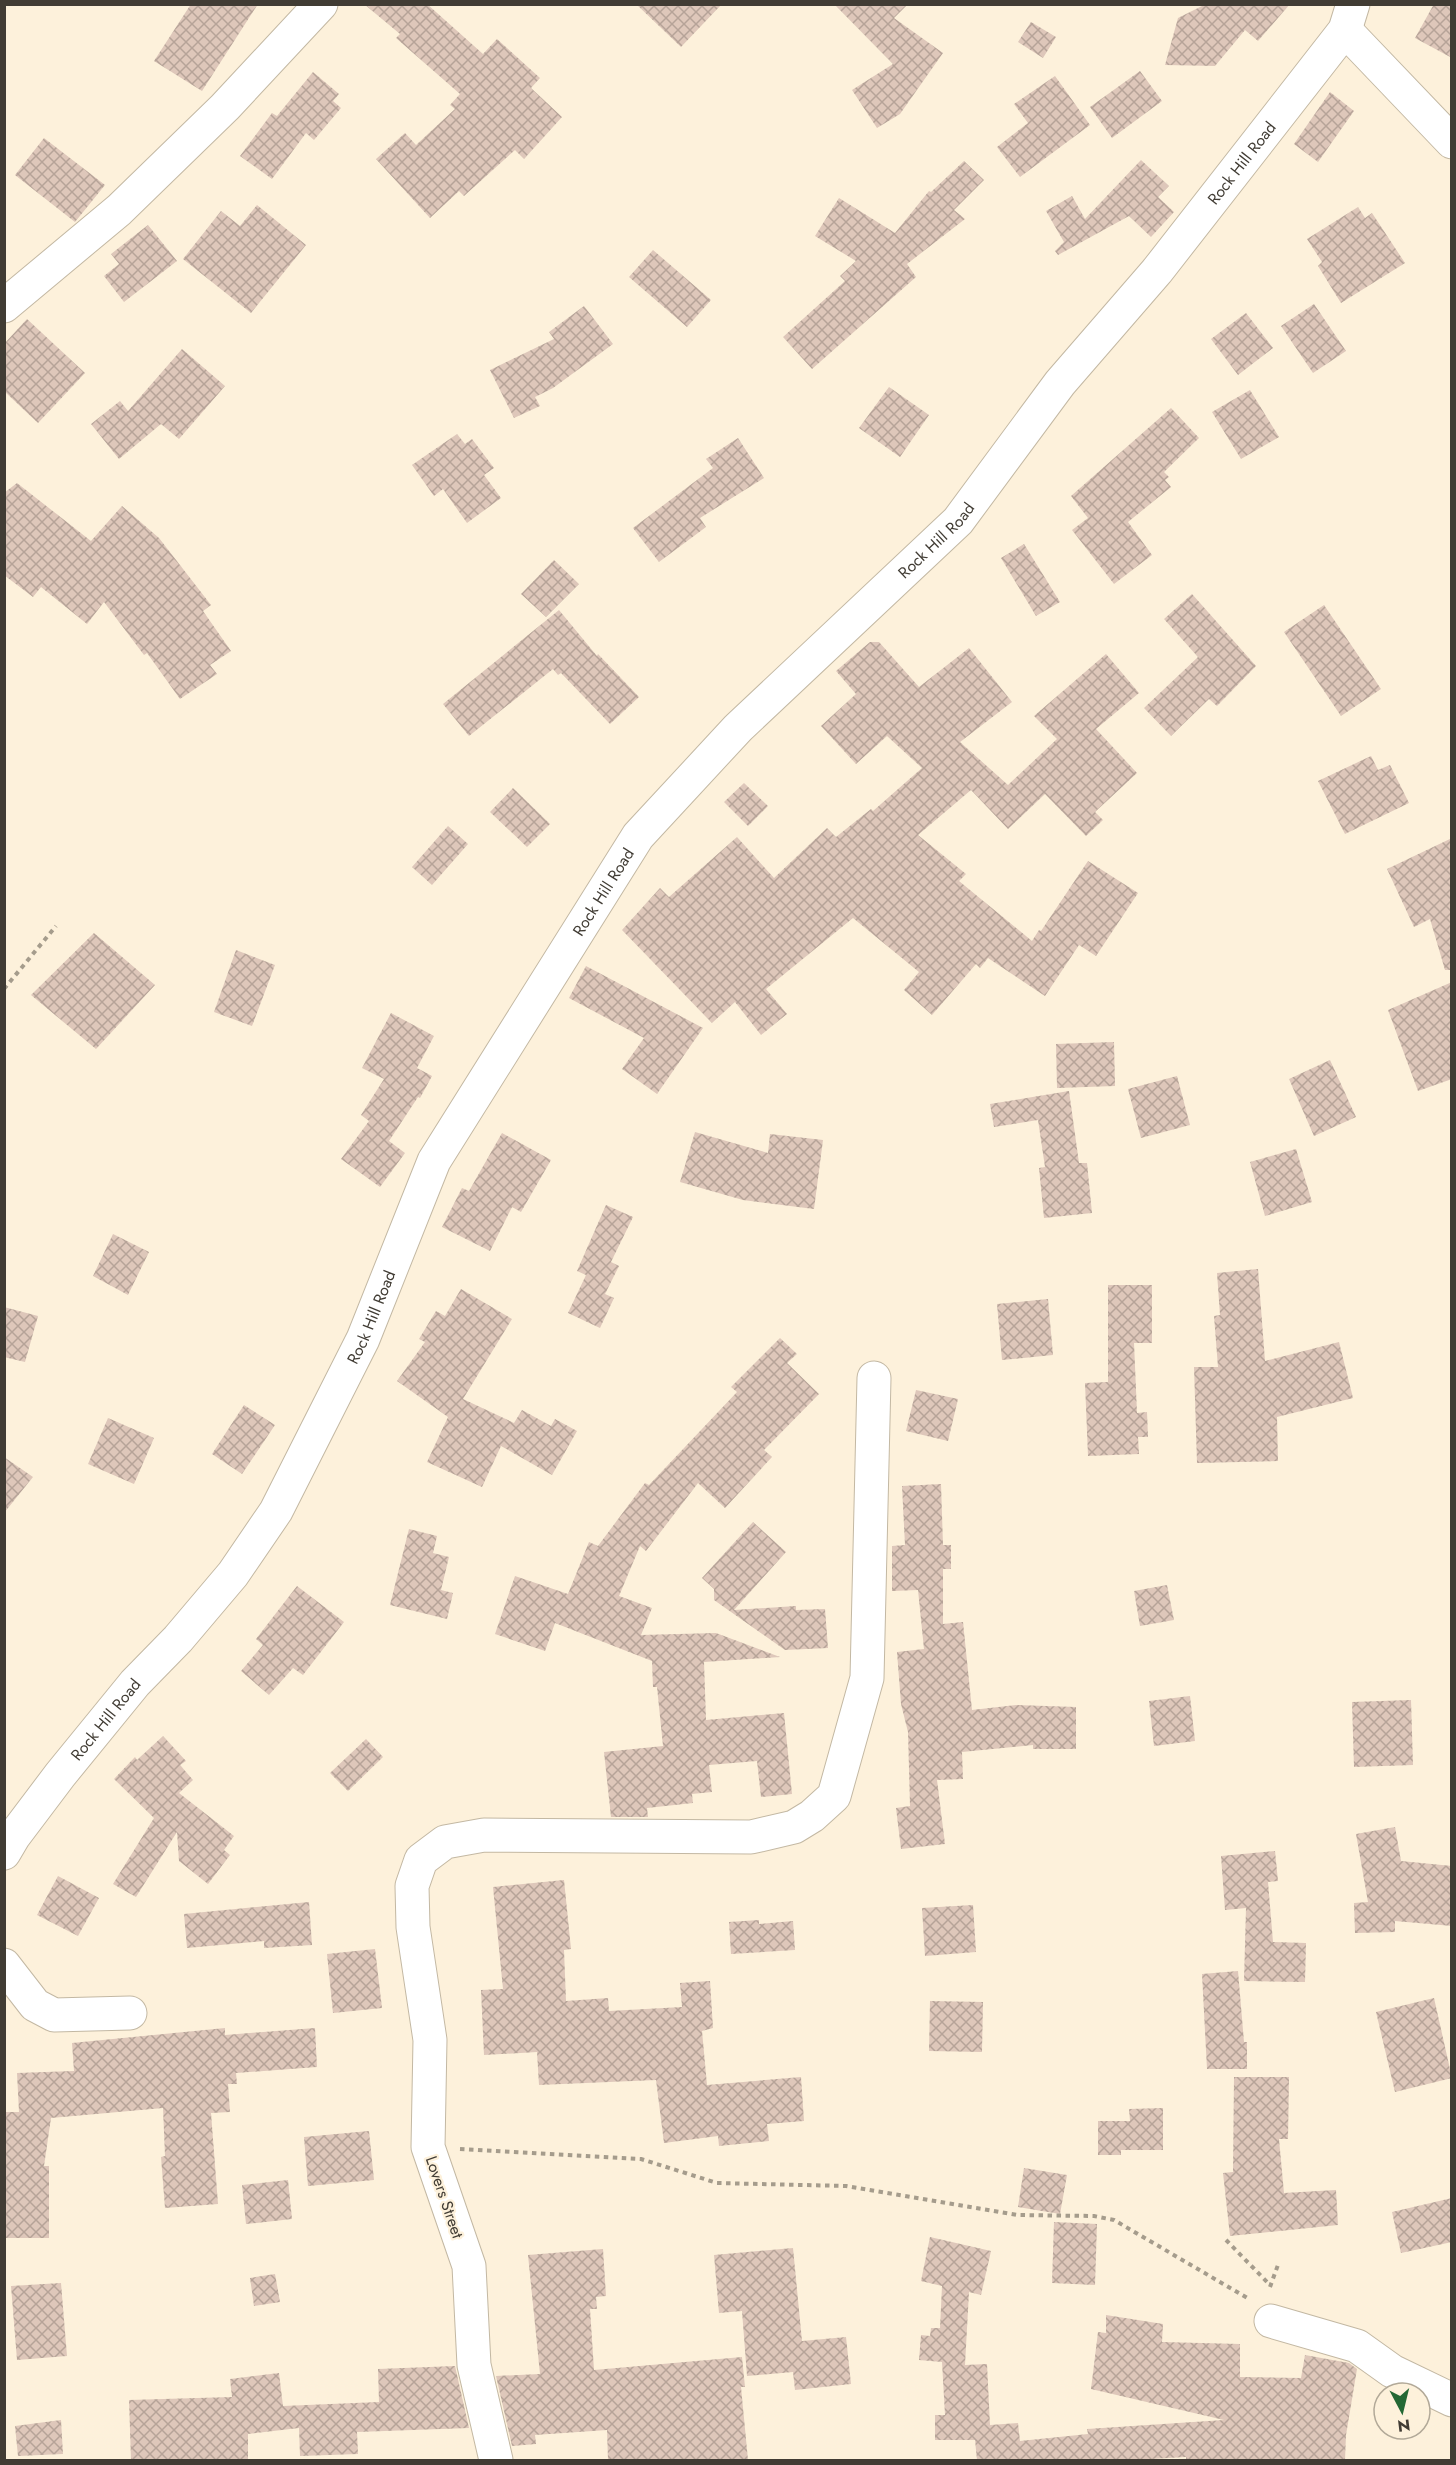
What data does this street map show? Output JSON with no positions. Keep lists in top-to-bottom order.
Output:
{
  "streets": {
    "street": ["Rock Hill Road", "Lovers Street"]
  },
  "north": "bottom"
}
